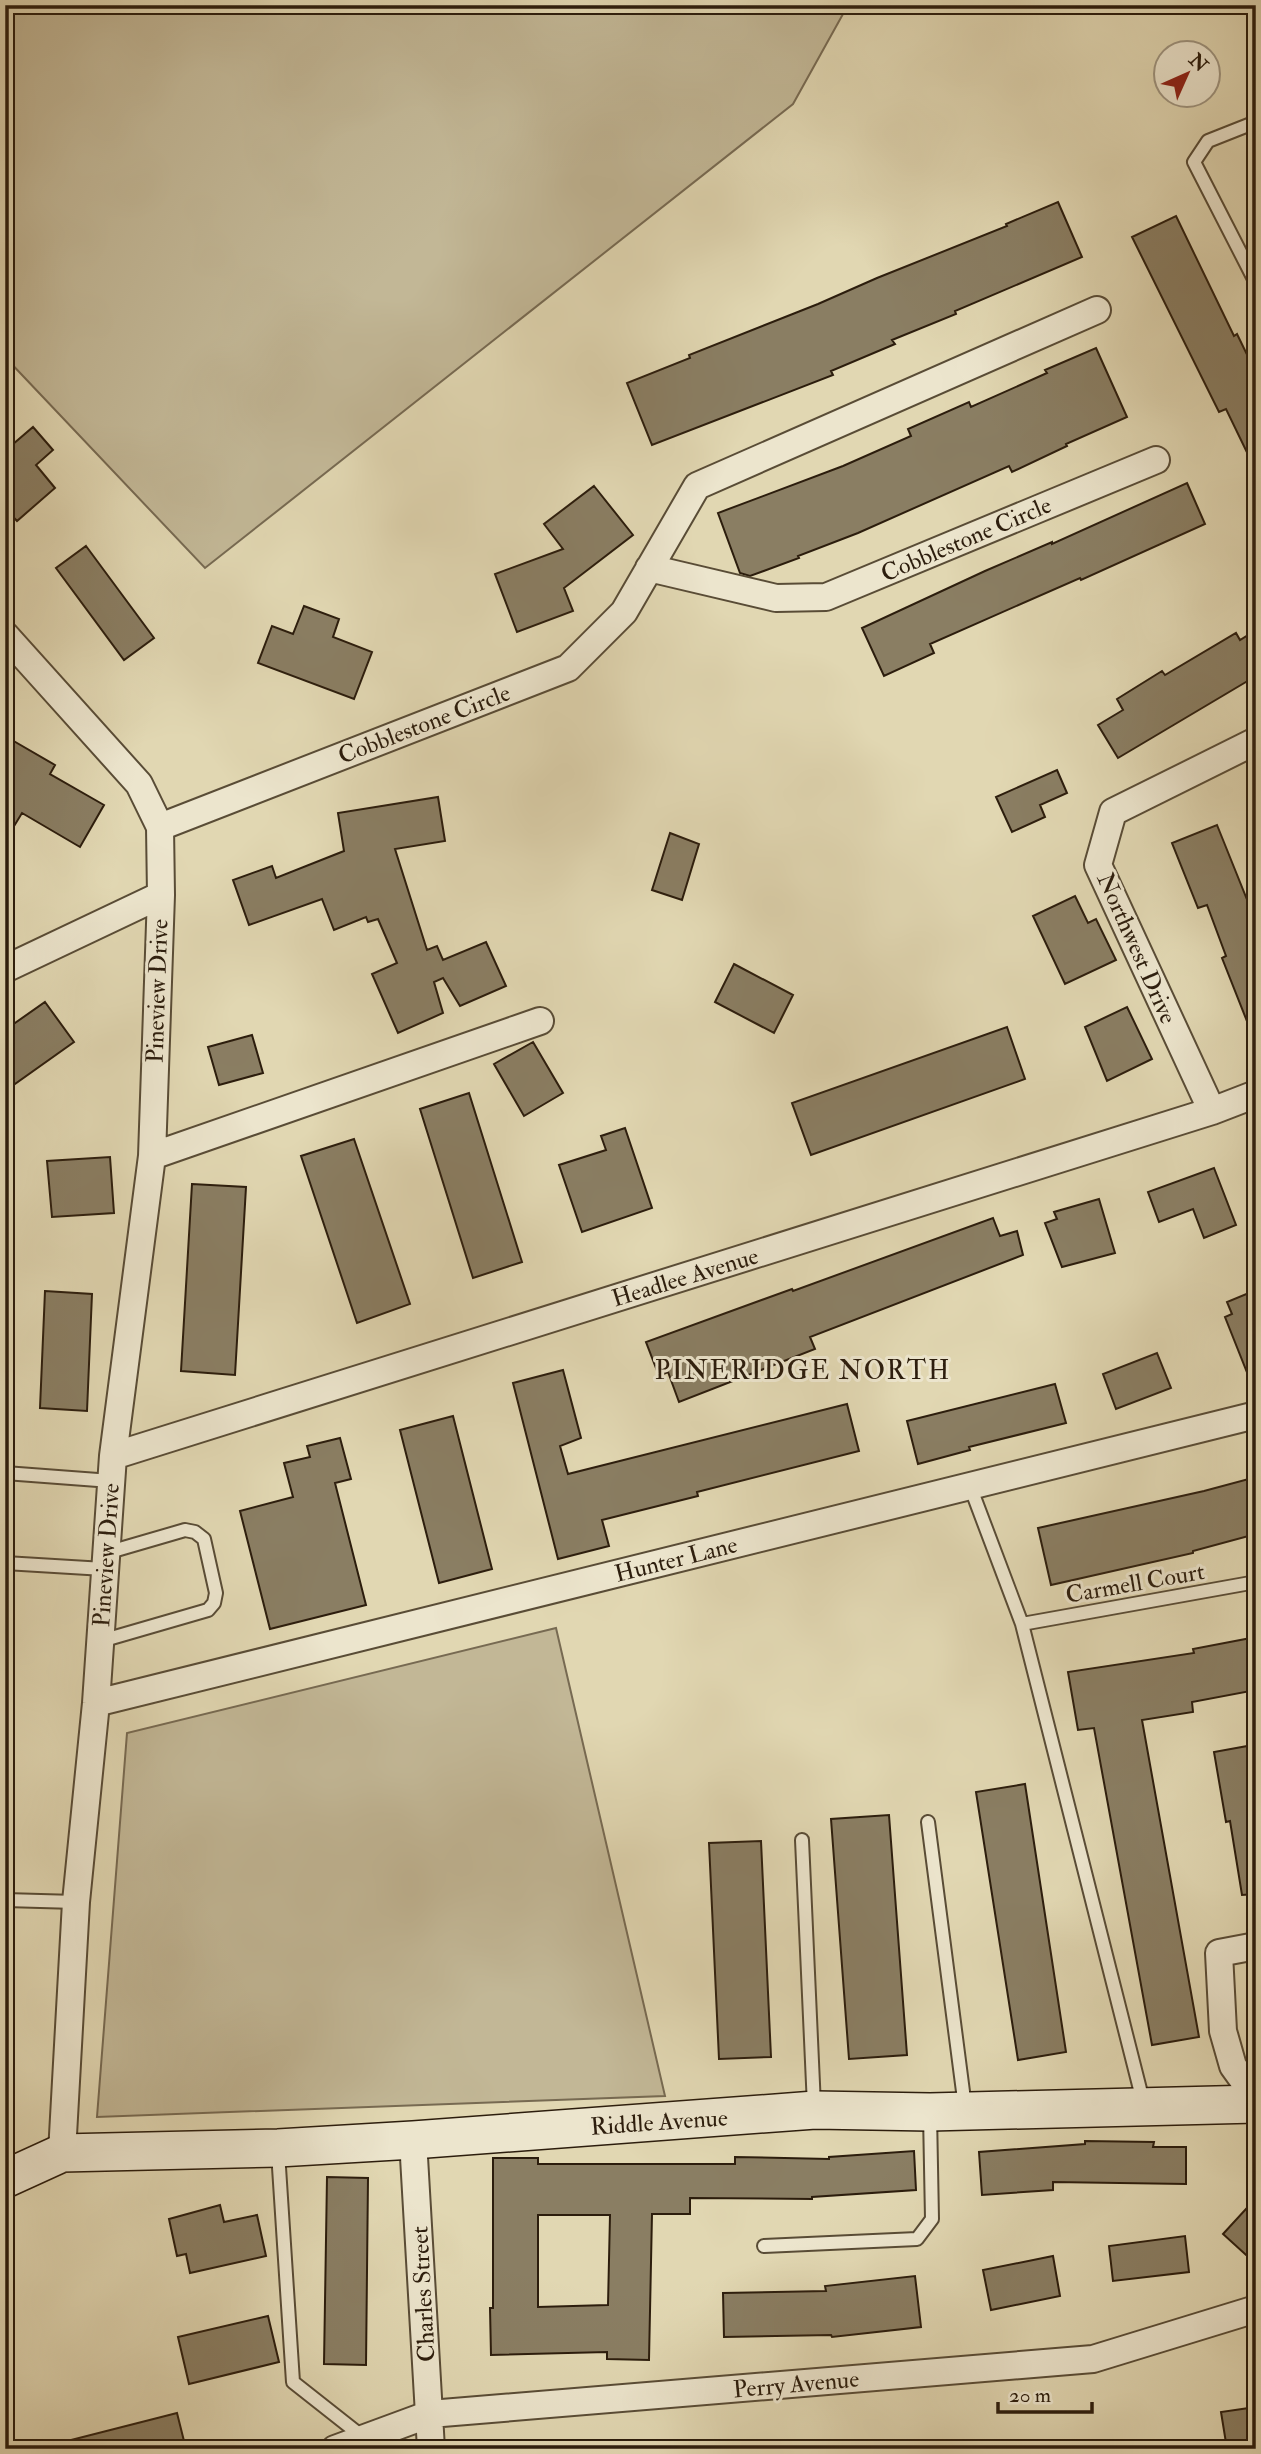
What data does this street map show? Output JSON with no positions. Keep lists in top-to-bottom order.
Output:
{
  "streets": {
    "street": [
      "Cobblestone Circle",
      "Northwest Drive",
      "Pineview Drive",
      "Headlee Avenue",
      "Hunter Lane",
      "Riddle Avenue",
      "Charles Street",
      "Perry Avenue"
    ],
    "lane": ["Carmell Court"]
  },
  "crossings": [
    ["Cobblestone Circle", "Pineview Drive"],
    ["Northwest Drive", "Headlee Avenue"],
    ["Pineview Drive", "Headlee Avenue"],
    ["Pineview Drive", "Hunter Lane"],
    ["Pineview Drive", "Riddle Avenue"],
    ["Riddle Avenue", "Charles Street"],
    ["Charles Street", "Perry Avenue"]
  ],
  "districts": ["PINERIDGE NORTH"],
  "scale_bar": "20 m",
  "north": "top right"
}
